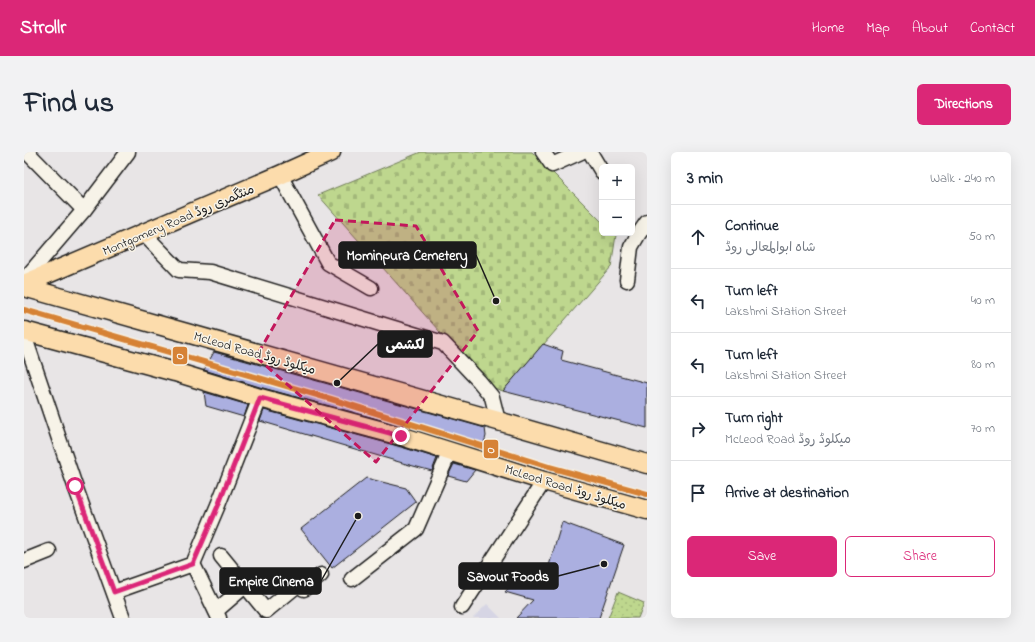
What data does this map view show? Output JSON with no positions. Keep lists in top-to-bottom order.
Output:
{
  "streets": {
    "main road": ["Montgomery Road منٹگمری روڈ", "McLeod Road میکلوڈ روڈ"]
  },
  "places": [
    "Mominpura Cemetery",
    "لکشمی",
    "Empire Cinema",
    "Savour Foods"
  ],
  "lines": ["transit line O"],
  "page": {
    "header": "Strollr",
    "nav": [
      "Home",
      "Map",
      "About",
      "Contact"
    ],
    "title": "Find us",
    "buttons": [
      "Directions",
      ["Save", "Share"]
    ],
    "heading": ["3 min", "Walk · 240 m"],
    "map_buttons": ["+", "−"],
    "list": [
      ["Continue", "شاہ ابوالمعالی روڈ", "50 m"],
      ["Turn left", "Lakshmi Station Street", "40 m"],
      ["Turn left", "Lakshmi Station Street", "80 m"],
      ["Turn right", "McLeod Road میکلوڈ روڈ", "70 m"],
      "Arrive at destination"
    ]
  }
}
